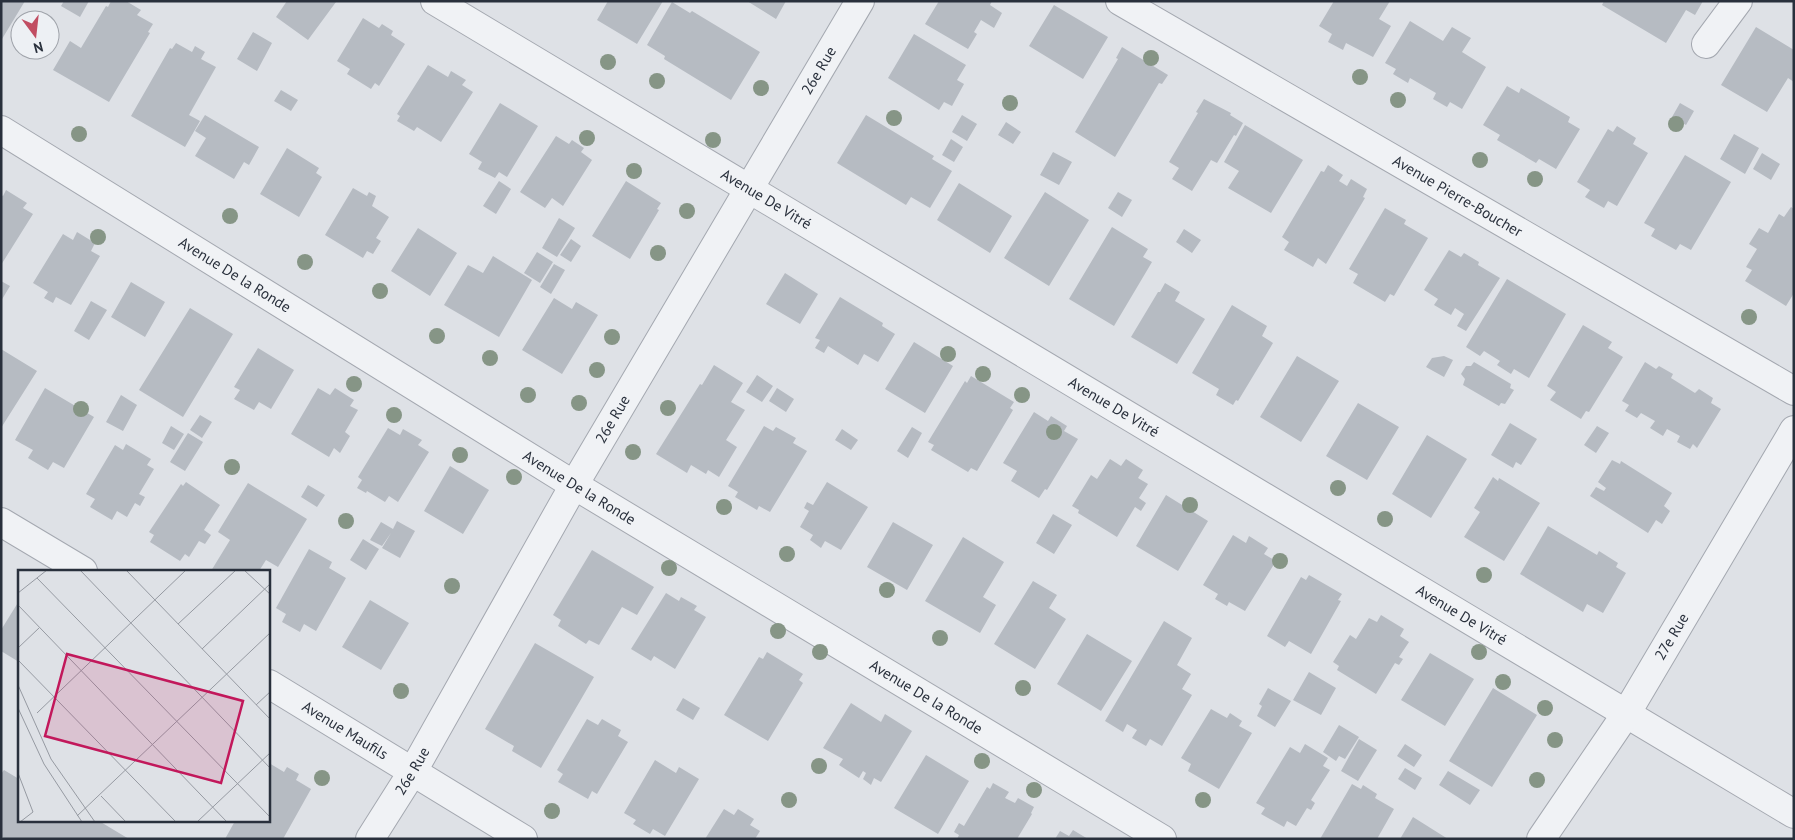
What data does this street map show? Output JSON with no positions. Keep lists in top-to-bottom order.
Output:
{
  "streets": {
    "street": [
      "26e Rue",
      "Avenue Pierre-Boucher",
      "Avenue De Vitré",
      "Avenue De la Ronde",
      "27e Rue",
      "Avenue Maufils"
    ]
  },
  "crossings": [
    ["26e Rue", "Avenue De Vitré"],
    ["26e Rue", "Avenue De la Ronde"],
    ["26e Rue", "Avenue Maufils"],
    ["Avenue De Vitré", "27e Rue"]
  ],
  "north": "bottom"
}
